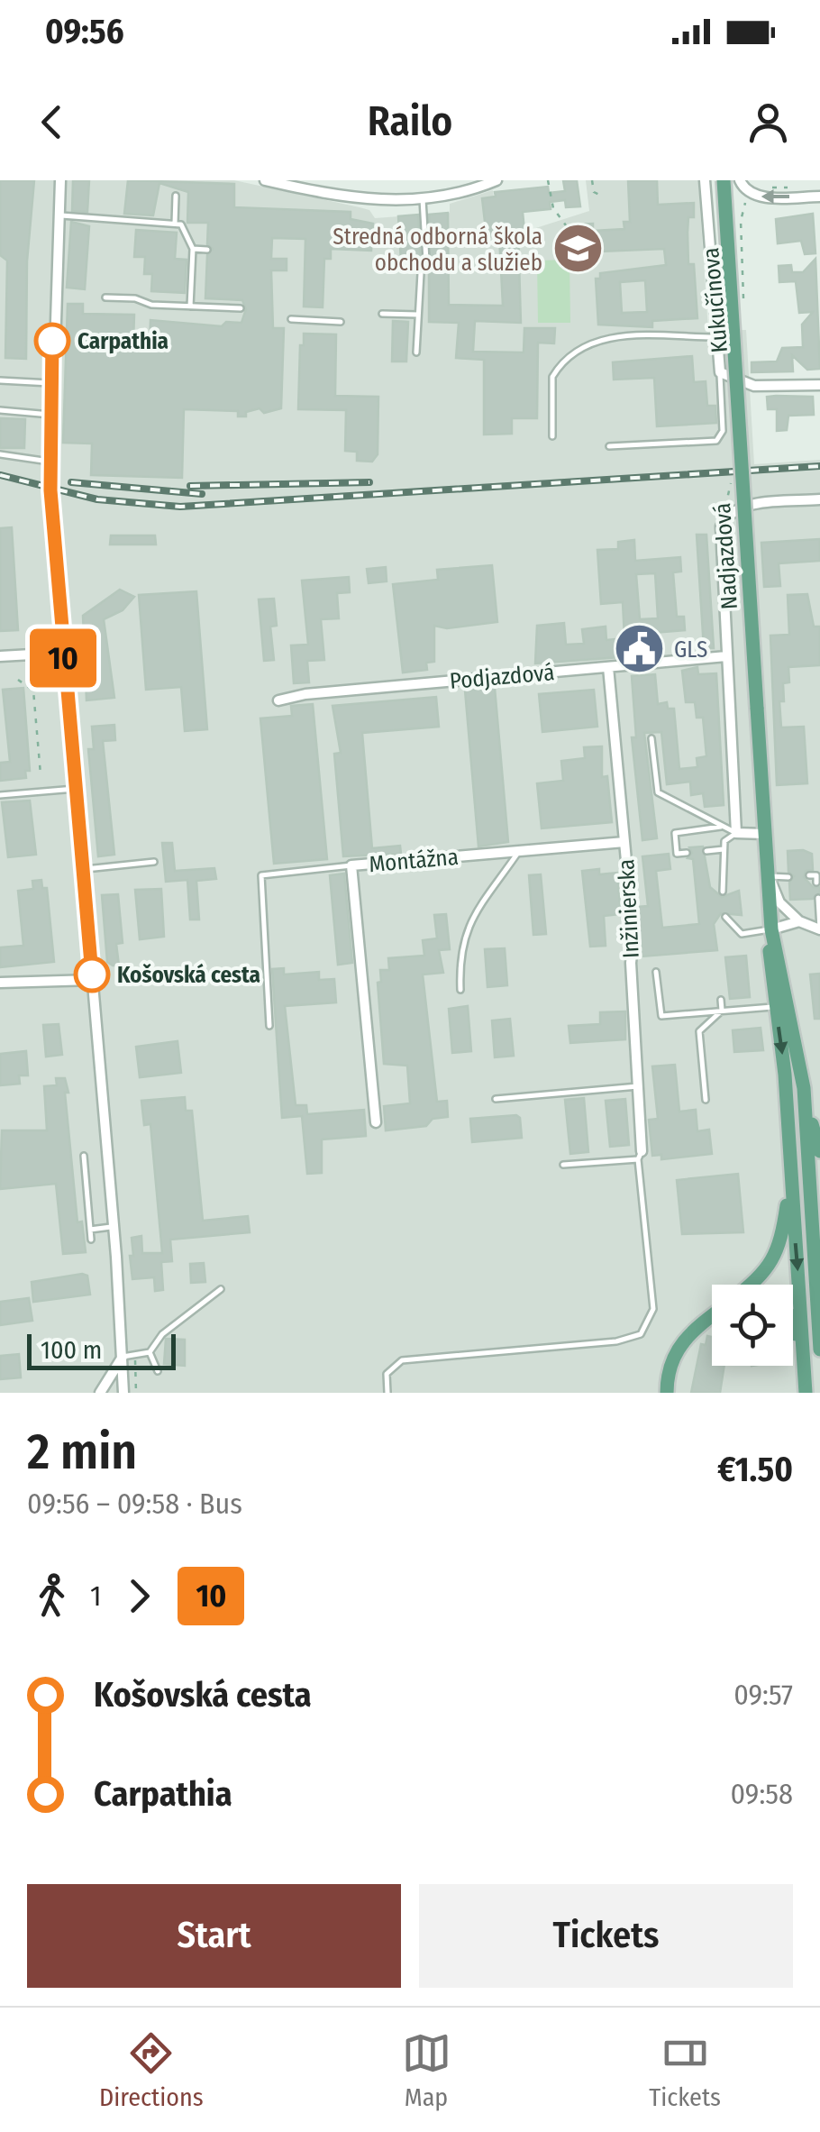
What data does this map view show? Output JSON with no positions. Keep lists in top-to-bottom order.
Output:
{
  "streets": {
    "main road": ["Nadjazdová"],
    "street": [
      "Kukučínova",
      "Podjazdová",
      "Montážna",
      "Inžinierska"
    ]
  },
  "crossings": [
    ["Podjazdová", "Inžinierska"],
    ["Montážna", "Inžinierska"]
  ],
  "places": {
    "school or university": ["Stredná odborná škola obchodu a služieb"],
    "other": ["Carpathia", "Košovská cesta"],
    "public building": ["GLS"]
  },
  "lines": ["bus line 10"],
  "scale_bar": "100 m",
  "page": {
    "status": "09:56",
    "header": "Railo",
    "on_map": "10",
    "scale": "100 m",
    "heading": ["2 min", "09:56 – 09:58 · Bus", "€1.50"],
    "legs": ["1", "10"],
    "list": [
      {
        "name": "Košovská cesta",
        "value": "09:57"
      },
      {
        "name": "Carpathia",
        "value": "09:58"
      }
    ],
    "buttons": ["Start", "Tickets"],
    "tabs": ["Directions", "Map", "Tickets"]
  }
}
